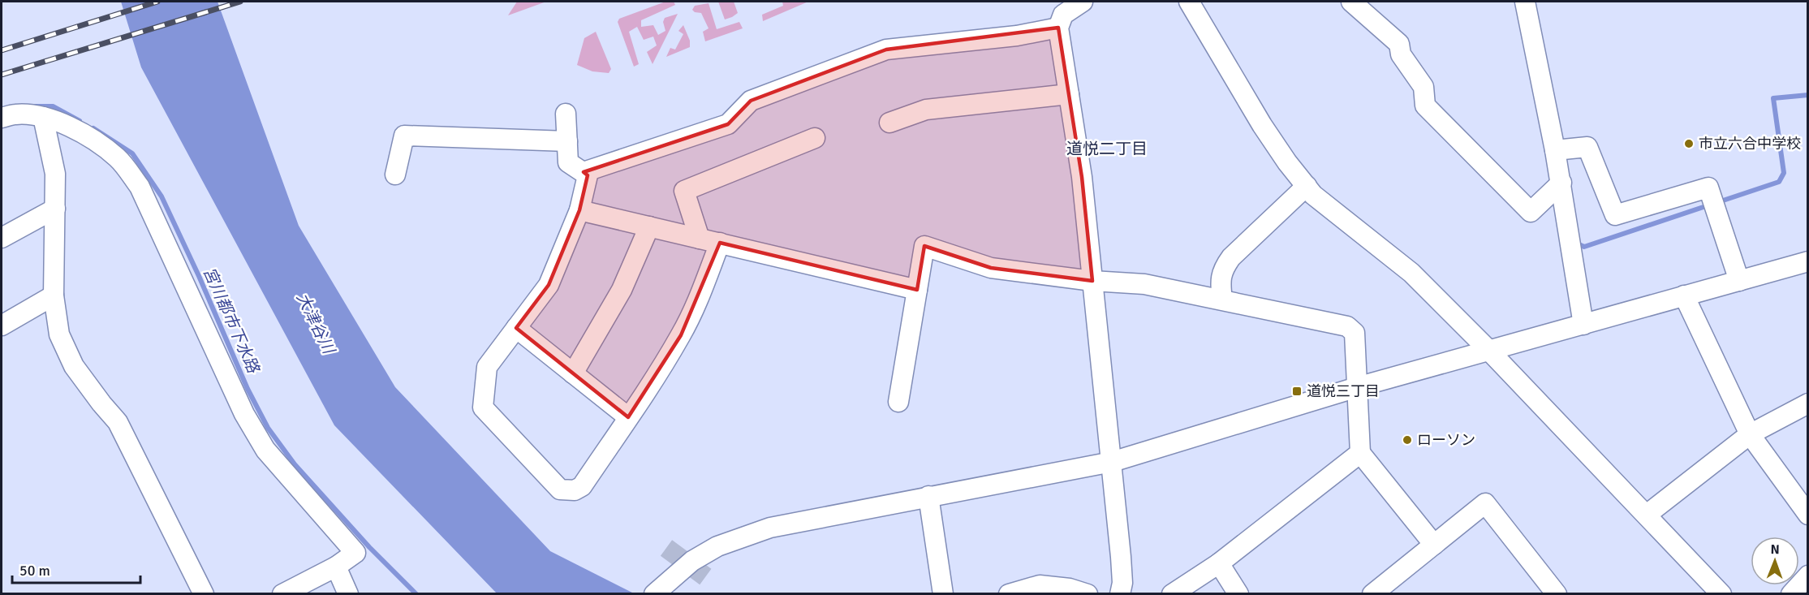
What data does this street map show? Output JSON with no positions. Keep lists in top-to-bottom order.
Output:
{
  "districts": ["道悦二丁目"],
  "water": ["宮川都市下水路", "大津谷川"],
  "places": {
    "other": ["市立六合中学校", "ローソン"],
    "transit": ["道悦三丁目"]
  },
  "scale_bar": "50 m",
  "north": "top"
}
